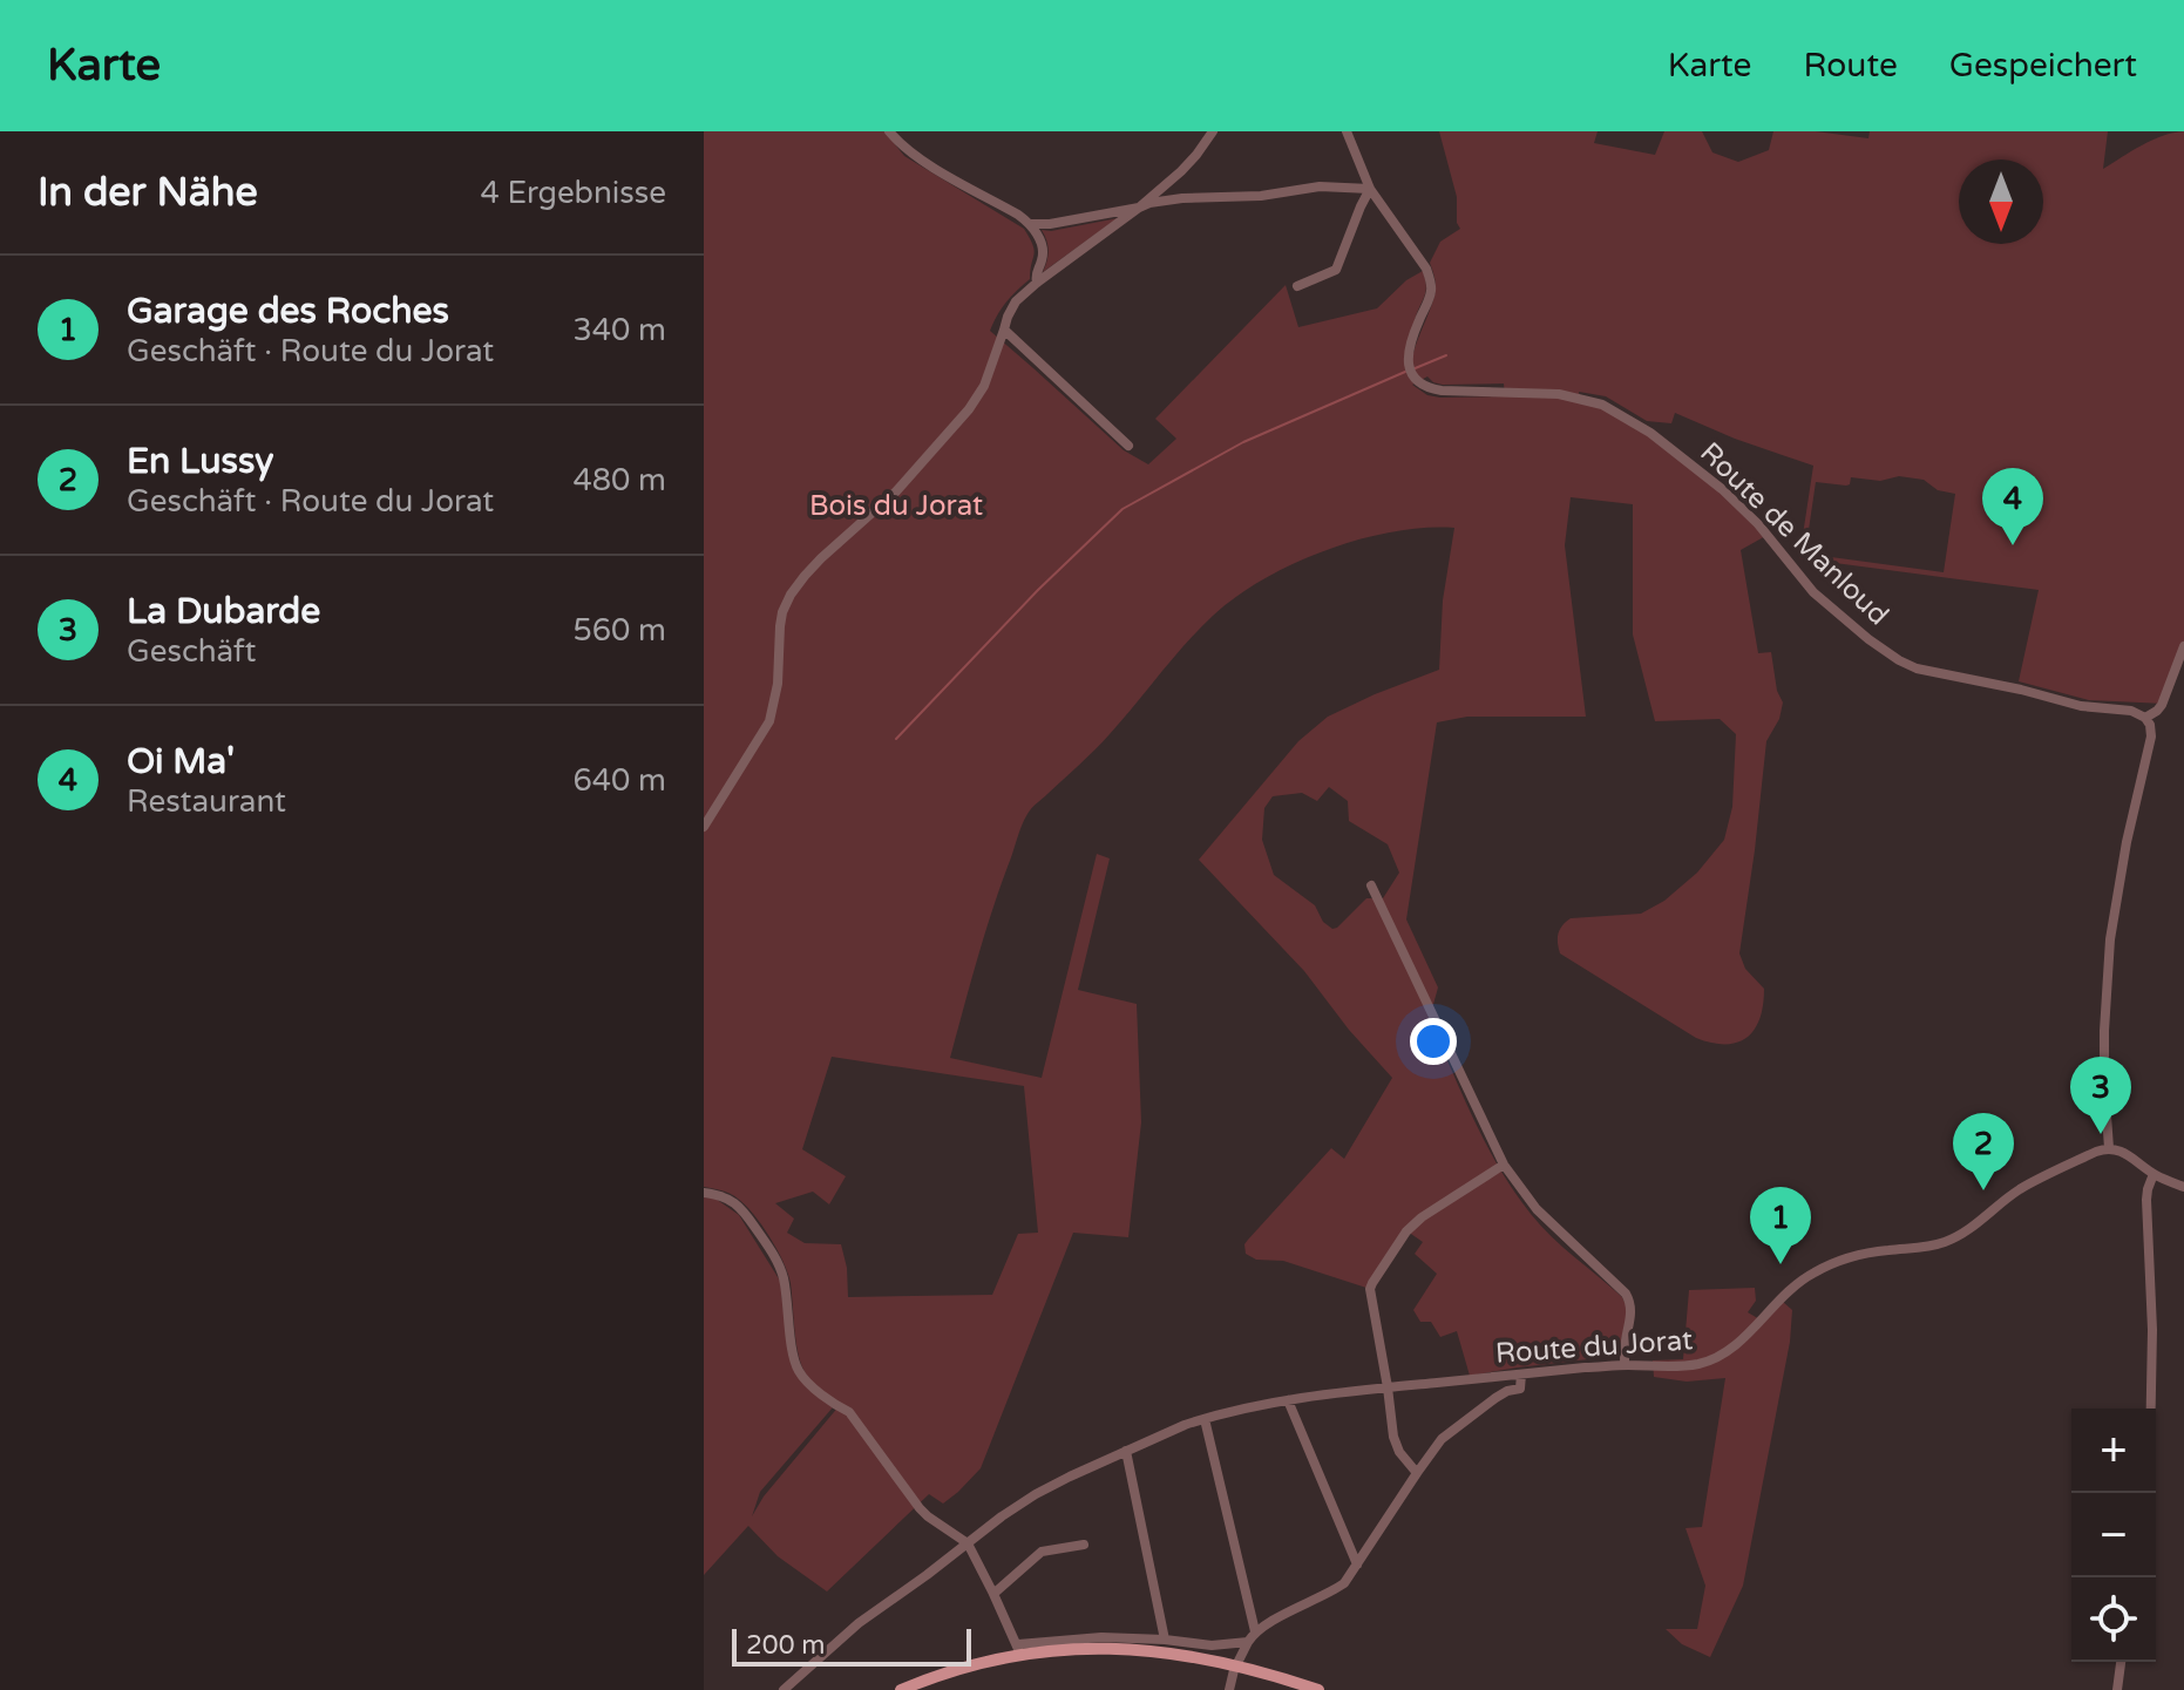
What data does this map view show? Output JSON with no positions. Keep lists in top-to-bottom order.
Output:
{
  "streets": {
    "street": ["Route de Manloud", "Route du Jorat"]
  },
  "parks": ["Bois du Jorat"],
  "scale_bar": "200 m",
  "north": "bottom",
  "page": {
    "header": "Karte",
    "nav": ["Karte", "Route", "Gespeichert"],
    "heading": ["In der Nähe", "4 Ergebnisse"],
    "list": [
      {
        "mark": "1",
        "name": "Garage des Roches",
        "note": "Geschäft · Route du Jorat",
        "value": "340 m"
      },
      {
        "mark": "2",
        "name": "En Lussy",
        "note": "Geschäft · Route du Jorat",
        "value": "480 m"
      },
      {
        "mark": "3",
        "name": "La Dubarde",
        "note": "Geschäft",
        "value": "560 m"
      },
      {
        "mark": "4",
        "name": "Oi Ma'",
        "note": "Restaurant",
        "value": "640 m"
      }
    ],
    "pins": [
      "4",
      "3",
      "2",
      "1"
    ],
    "map_buttons": ["+", "−"],
    "scale": "200 m"
  }
}
